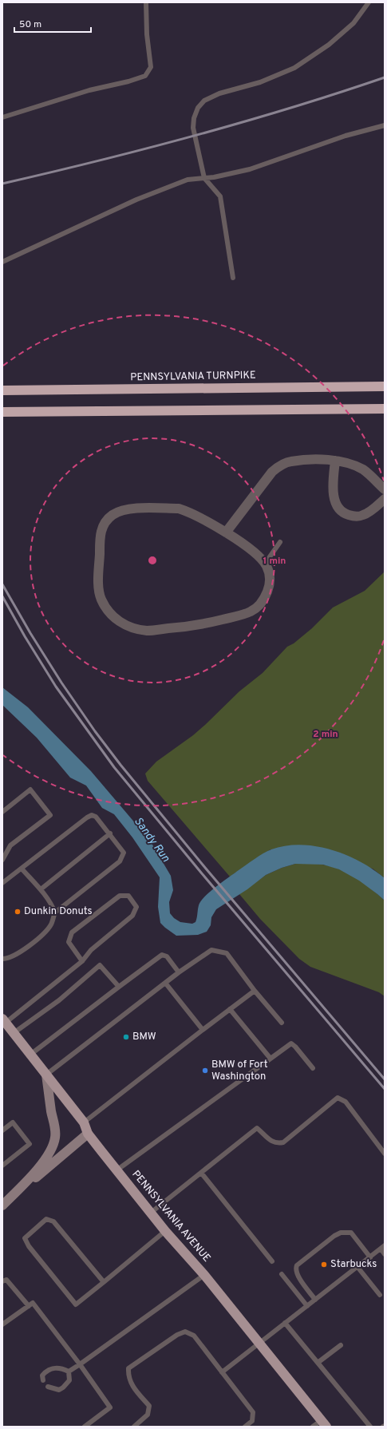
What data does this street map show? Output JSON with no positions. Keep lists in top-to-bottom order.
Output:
{
  "streets": {
    "highway": ["PENNSYLVANIA TURNPIKE"],
    "main road": ["PENNSYLVANIA AVENUE"]
  },
  "water": ["Sandy Run"],
  "places": [
    "Dunkin Donuts",
    "BMW",
    "BMW of Fort Washington",
    "Starbucks"
  ],
  "scale_bar": "50 m",
  "rings": ["1 min", "2 min"]
}
